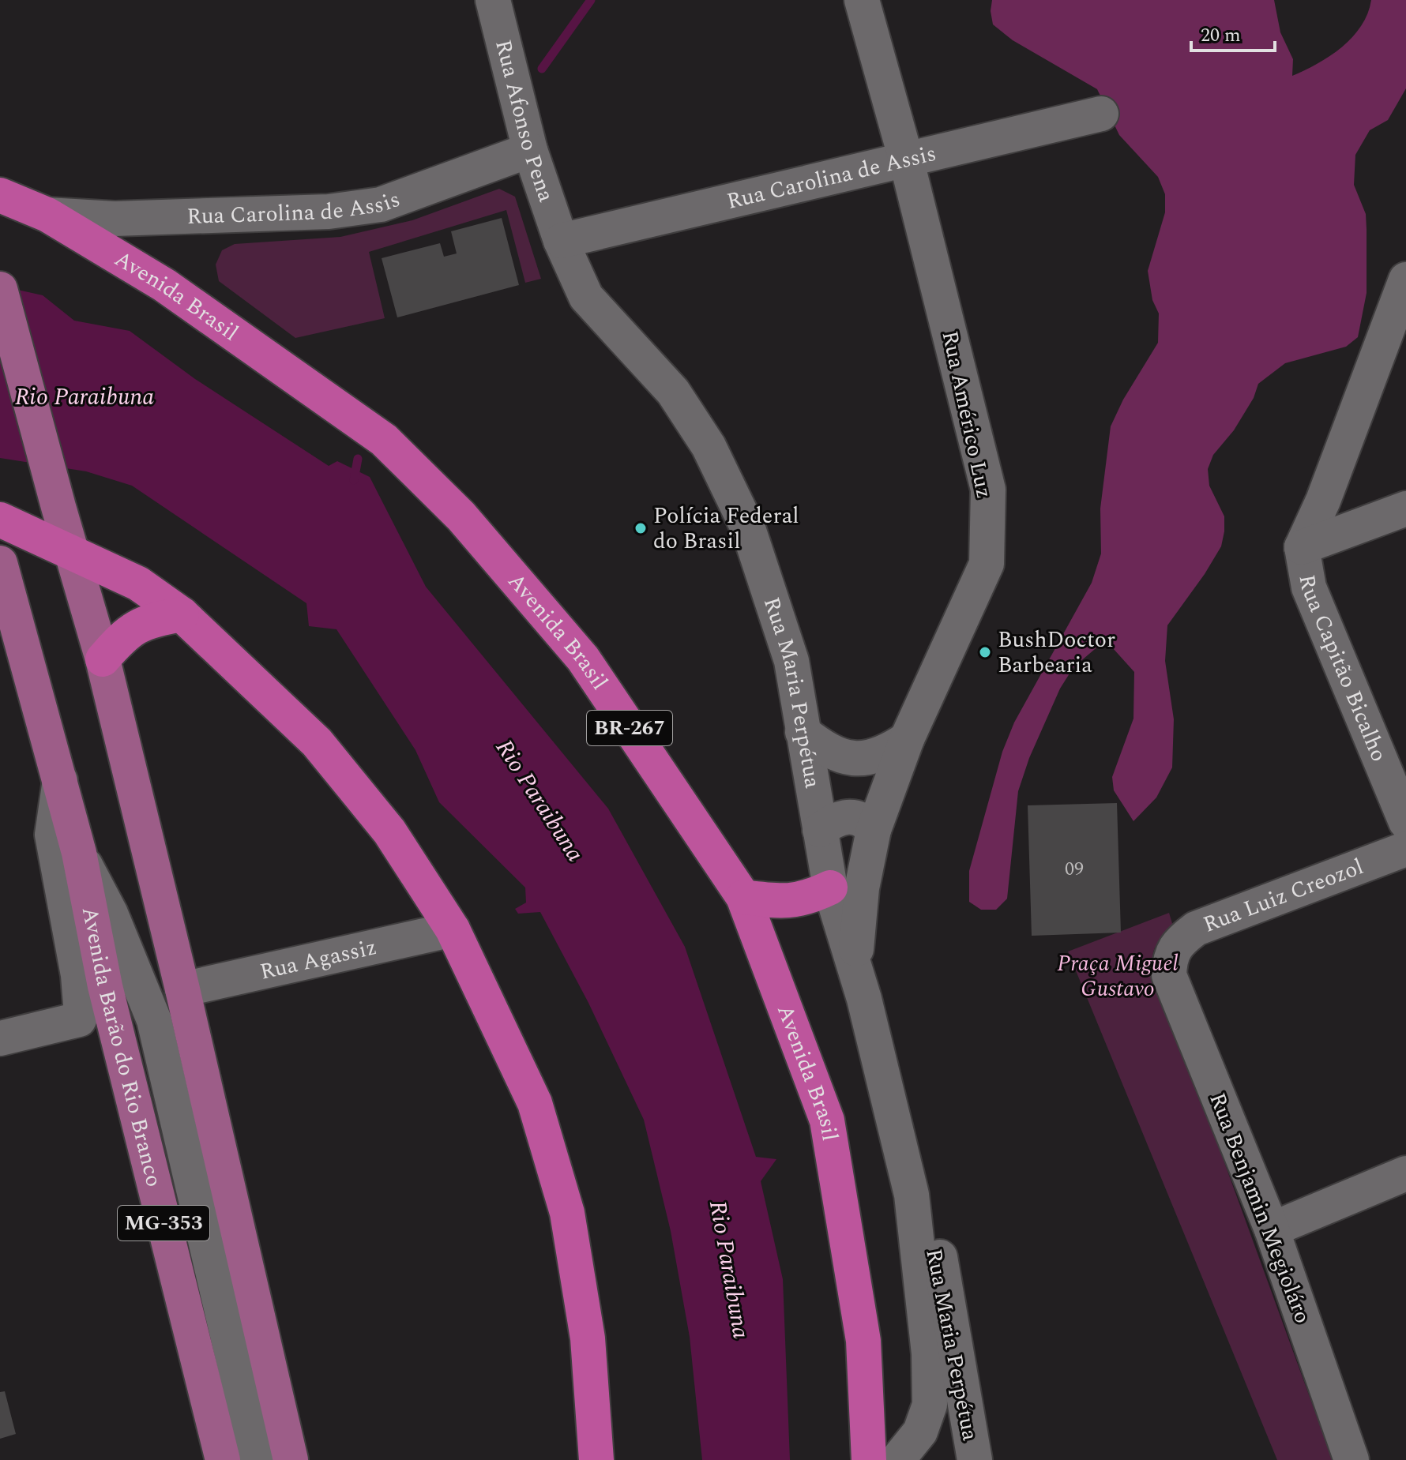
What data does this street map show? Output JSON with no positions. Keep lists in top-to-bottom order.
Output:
{
  "streets": {
    "highway": ["Avenida Brasil", "BR-267"],
    "main road": ["Avenida Barão do Rio Branco", "MG-353"],
    "street": [
      "Rua Afonso Pena",
      "Rua Carolina de Assis",
      "Rua Américo Luz",
      "Rua Capitão Bicalho",
      "Rua Maria Perpétua",
      "Rua Luiz Creozol",
      "Rua Agassiz",
      "Rua Benjamin Megioláro"
    ]
  },
  "crossings": [
    ["Rua Afonso Pena", "Rua Carolina de Assis"],
    ["Rua Afonso Pena", "Rua Maria Perpétua"],
    ["Rua Carolina de Assis", "Avenida Brasil"],
    ["Rua Carolina de Assis", "Rua Américo Luz"],
    ["Rua Carolina de Assis", "Rua Maria Perpétua"],
    ["Rua Américo Luz", "Rua Maria Perpétua"],
    ["Rua Luiz Creozol", "Rua Benjamin Megioláro"],
    ["Rua Agassiz", "Avenida Barão do Rio Branco"]
  ],
  "water": ["Rio Paraibuna"],
  "parks": ["Praça Miguel Gustavo"],
  "places": ["Polícia Federal do Brasil", "BushDoctor Barbearia"],
  "house_numbers": ["09"],
  "scale_bar": "20 m"
}
